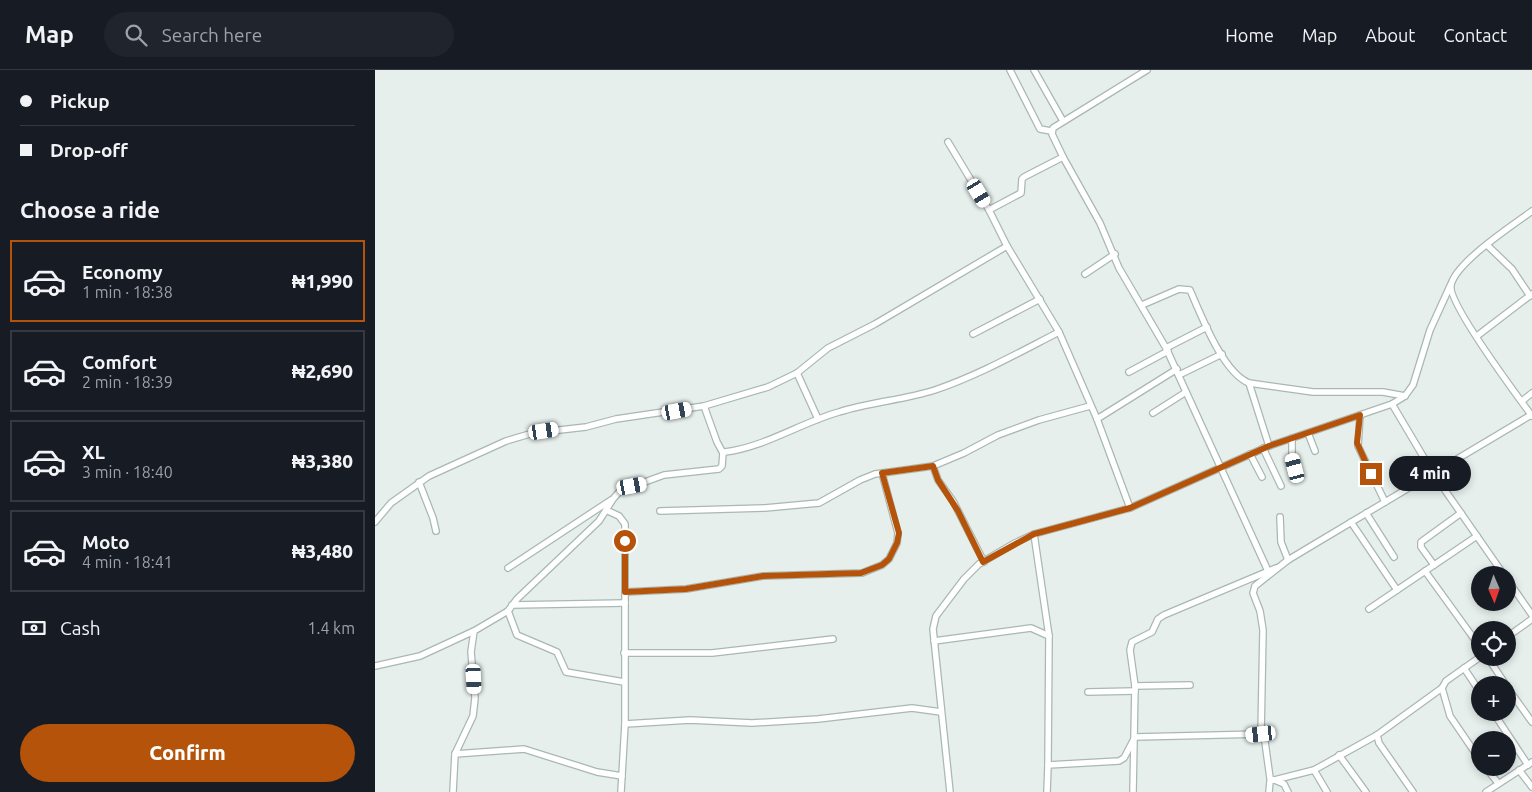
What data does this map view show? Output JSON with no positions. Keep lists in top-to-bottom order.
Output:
{
  "north": "bottom",
  "page": {
    "header": "Map",
    "search": "Search here",
    "nav": [
      "Home",
      "Map",
      "About",
      "Contact"
    ],
    "banner": ["Pickup", "Drop-off"],
    "heading": "Choose a ride",
    "list": [
      {
        "name": "Economy",
        "note": "1 min · 18:38",
        "value": "₦1,990"
      },
      {
        "name": "Comfort",
        "note": "2 min · 18:39",
        "value": "₦2,690"
      },
      {
        "name": "XL",
        "note": "3 min · 18:40",
        "value": "₦3,380"
      },
      {
        "name": "Moto",
        "note": "4 min · 18:41",
        "value": "₦3,480"
      }
    ],
    "bubble": "4 min",
    "map_buttons": ["+", "−"],
    "pay": ["Cash", "1.4 km"],
    "buttons": "Confirm"
  }
}
